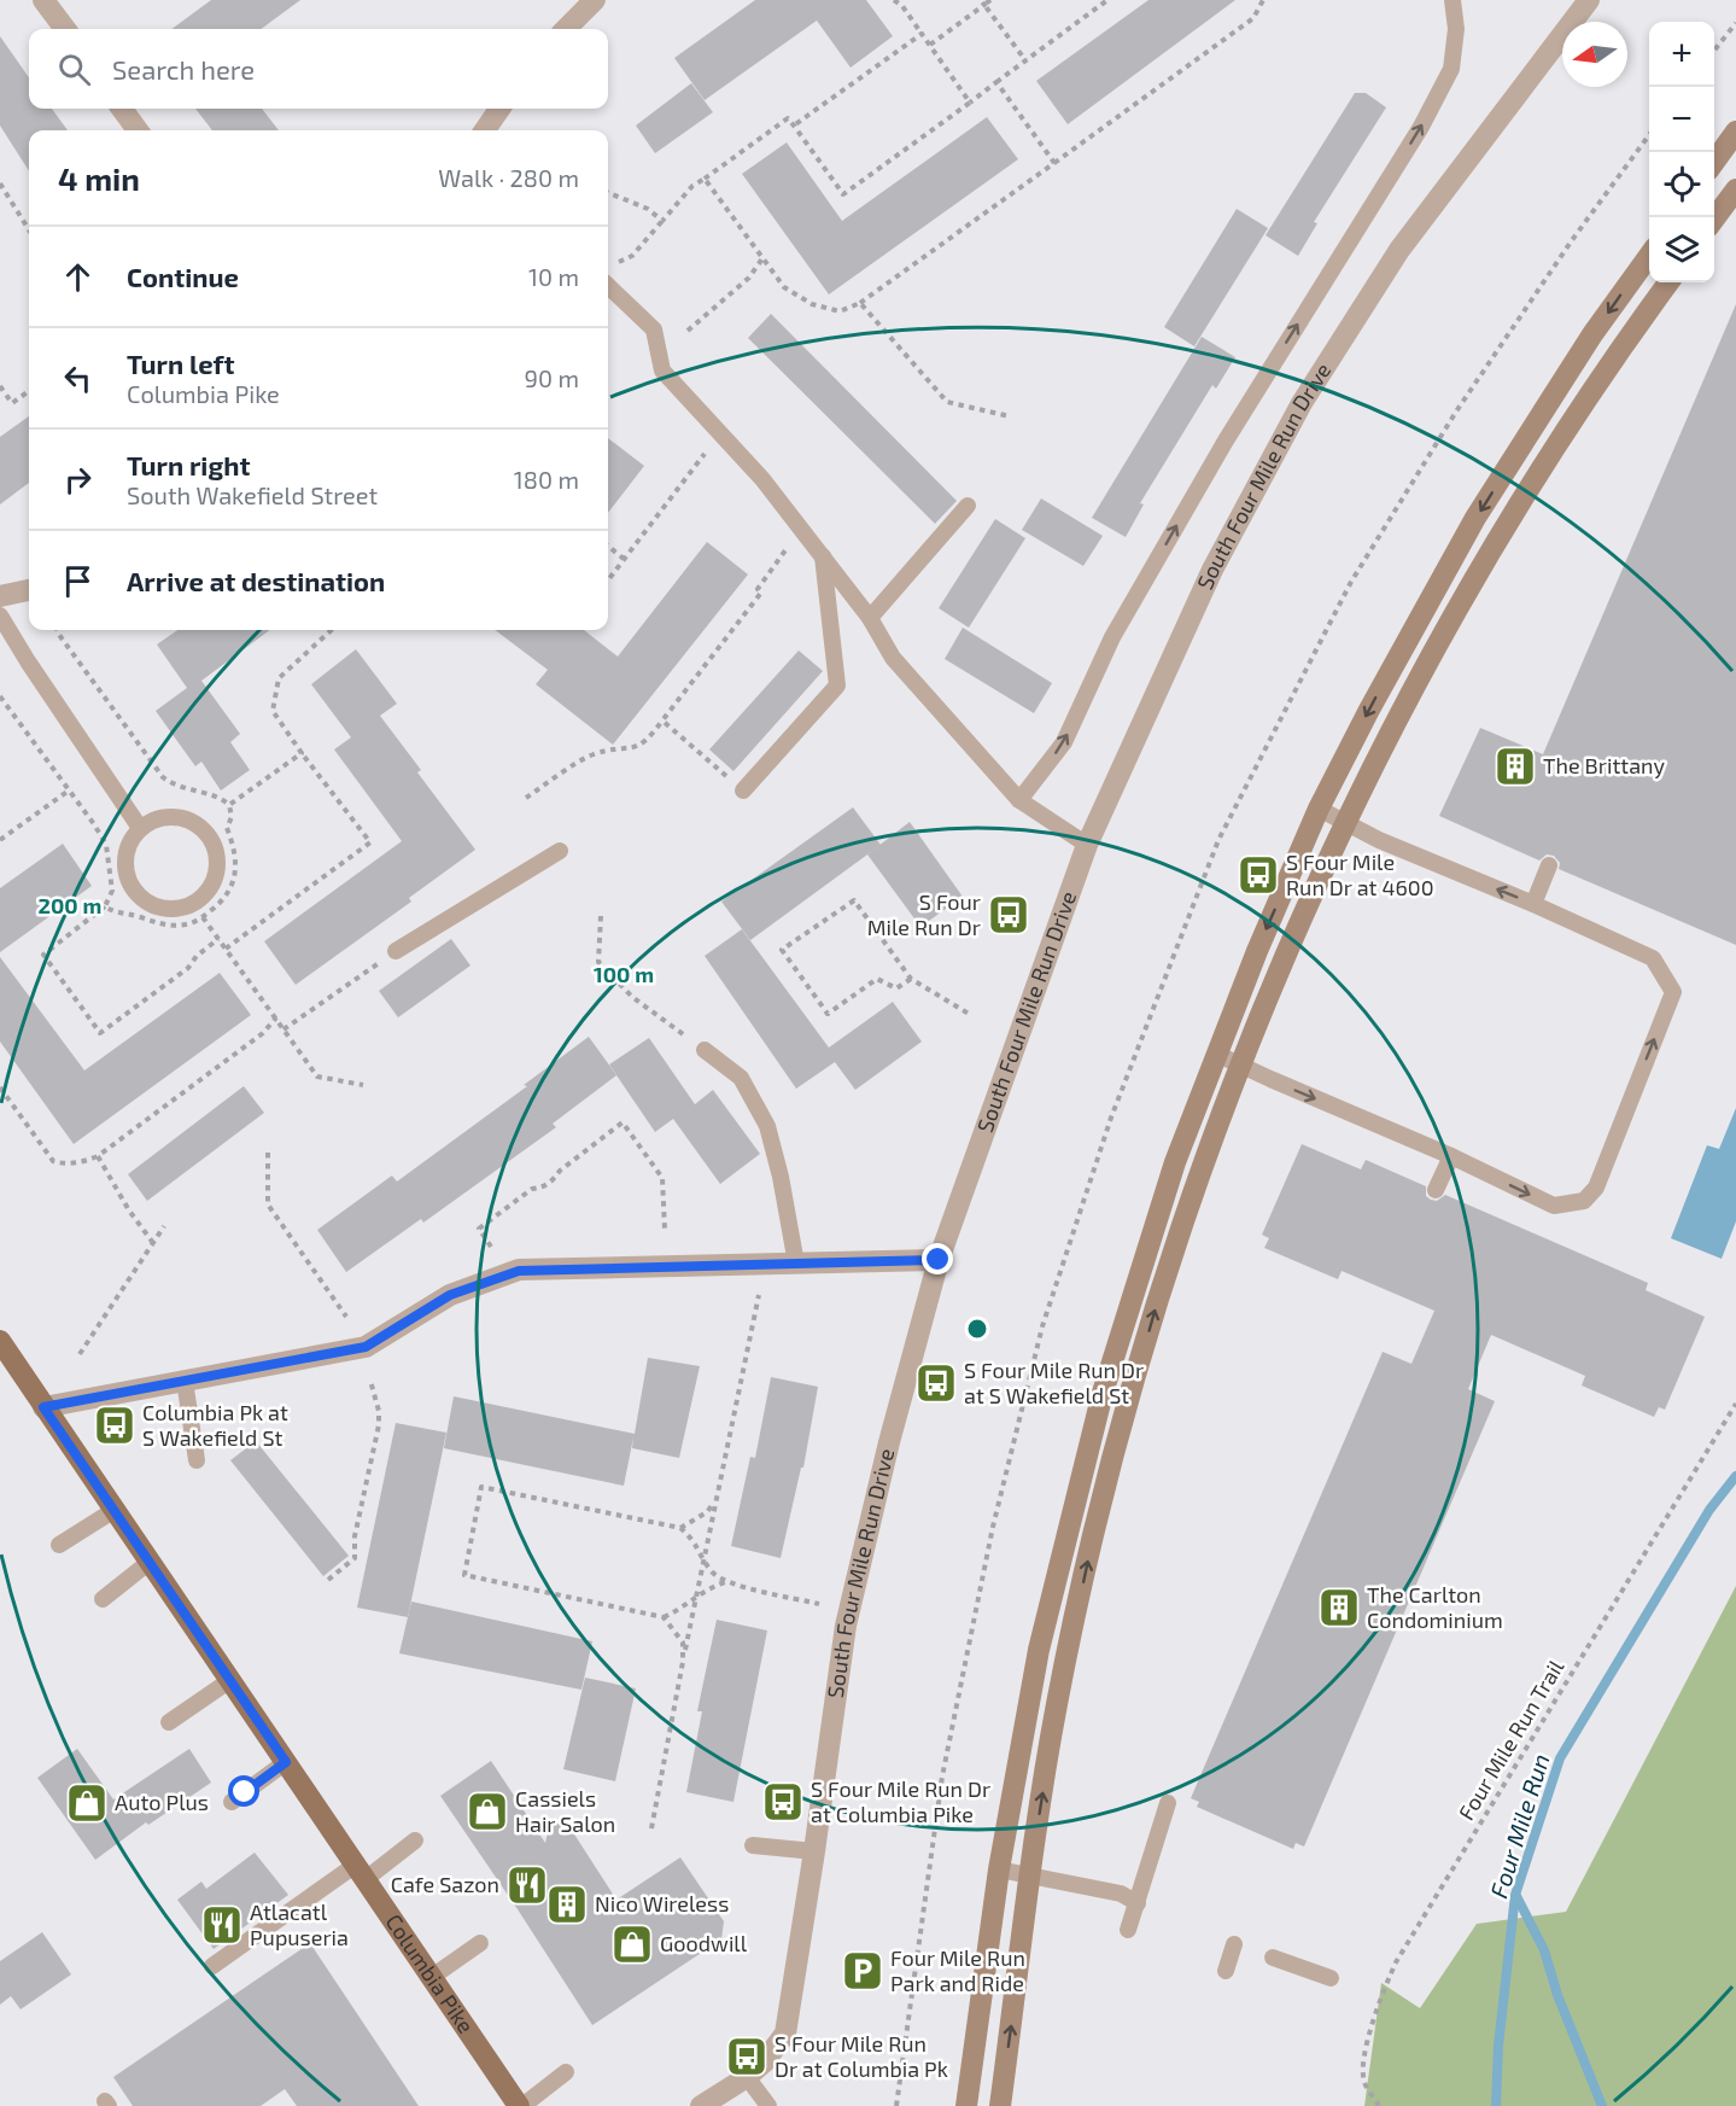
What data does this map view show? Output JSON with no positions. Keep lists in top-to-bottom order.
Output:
{
  "streets": {
    "main road": ["Columbia Pike"],
    "street": ["South Four Mile Run Drive"],
    "path": ["Four Mile Run Trail"]
  },
  "water": ["Four Mile Run"],
  "places": {
    "building": ["The Brittany", "The Carlton Condominium", "Nico Wireless"],
    "bus stop": [
      "S Four Mile Run Dr at 4600",
      "S Four Mile Run Dr",
      "S Four Mile Run Dr at S Wakefield St",
      "Columbia Pk at S Wakefield St",
      "S Four Mile Run Dr at Columbia Pike",
      "S Four Mile Run Dr at Columbia Pk"
    ],
    "shop": ["Auto Plus", "Cassiels Hair Salon", "Goodwill"],
    "restaurant": ["Cafe Sazon", "Atlacatl Pupuseria"],
    "parking": ["Four Mile Run Park and Ride"]
  },
  "north": "left",
  "page": {
    "map_buttons": ["+", "−"],
    "search": "Search here",
    "heading": ["4 min", "Walk · 280 m"],
    "list": [
      ["Continue", "10 m"],
      ["Turn left", "Columbia Pike", "90 m"],
      ["Turn right", "South Wakefield Street", "180 m"],
      "Arrive at destination"
    ]
  },
  "rings": ["200 m", "100 m"]
}
